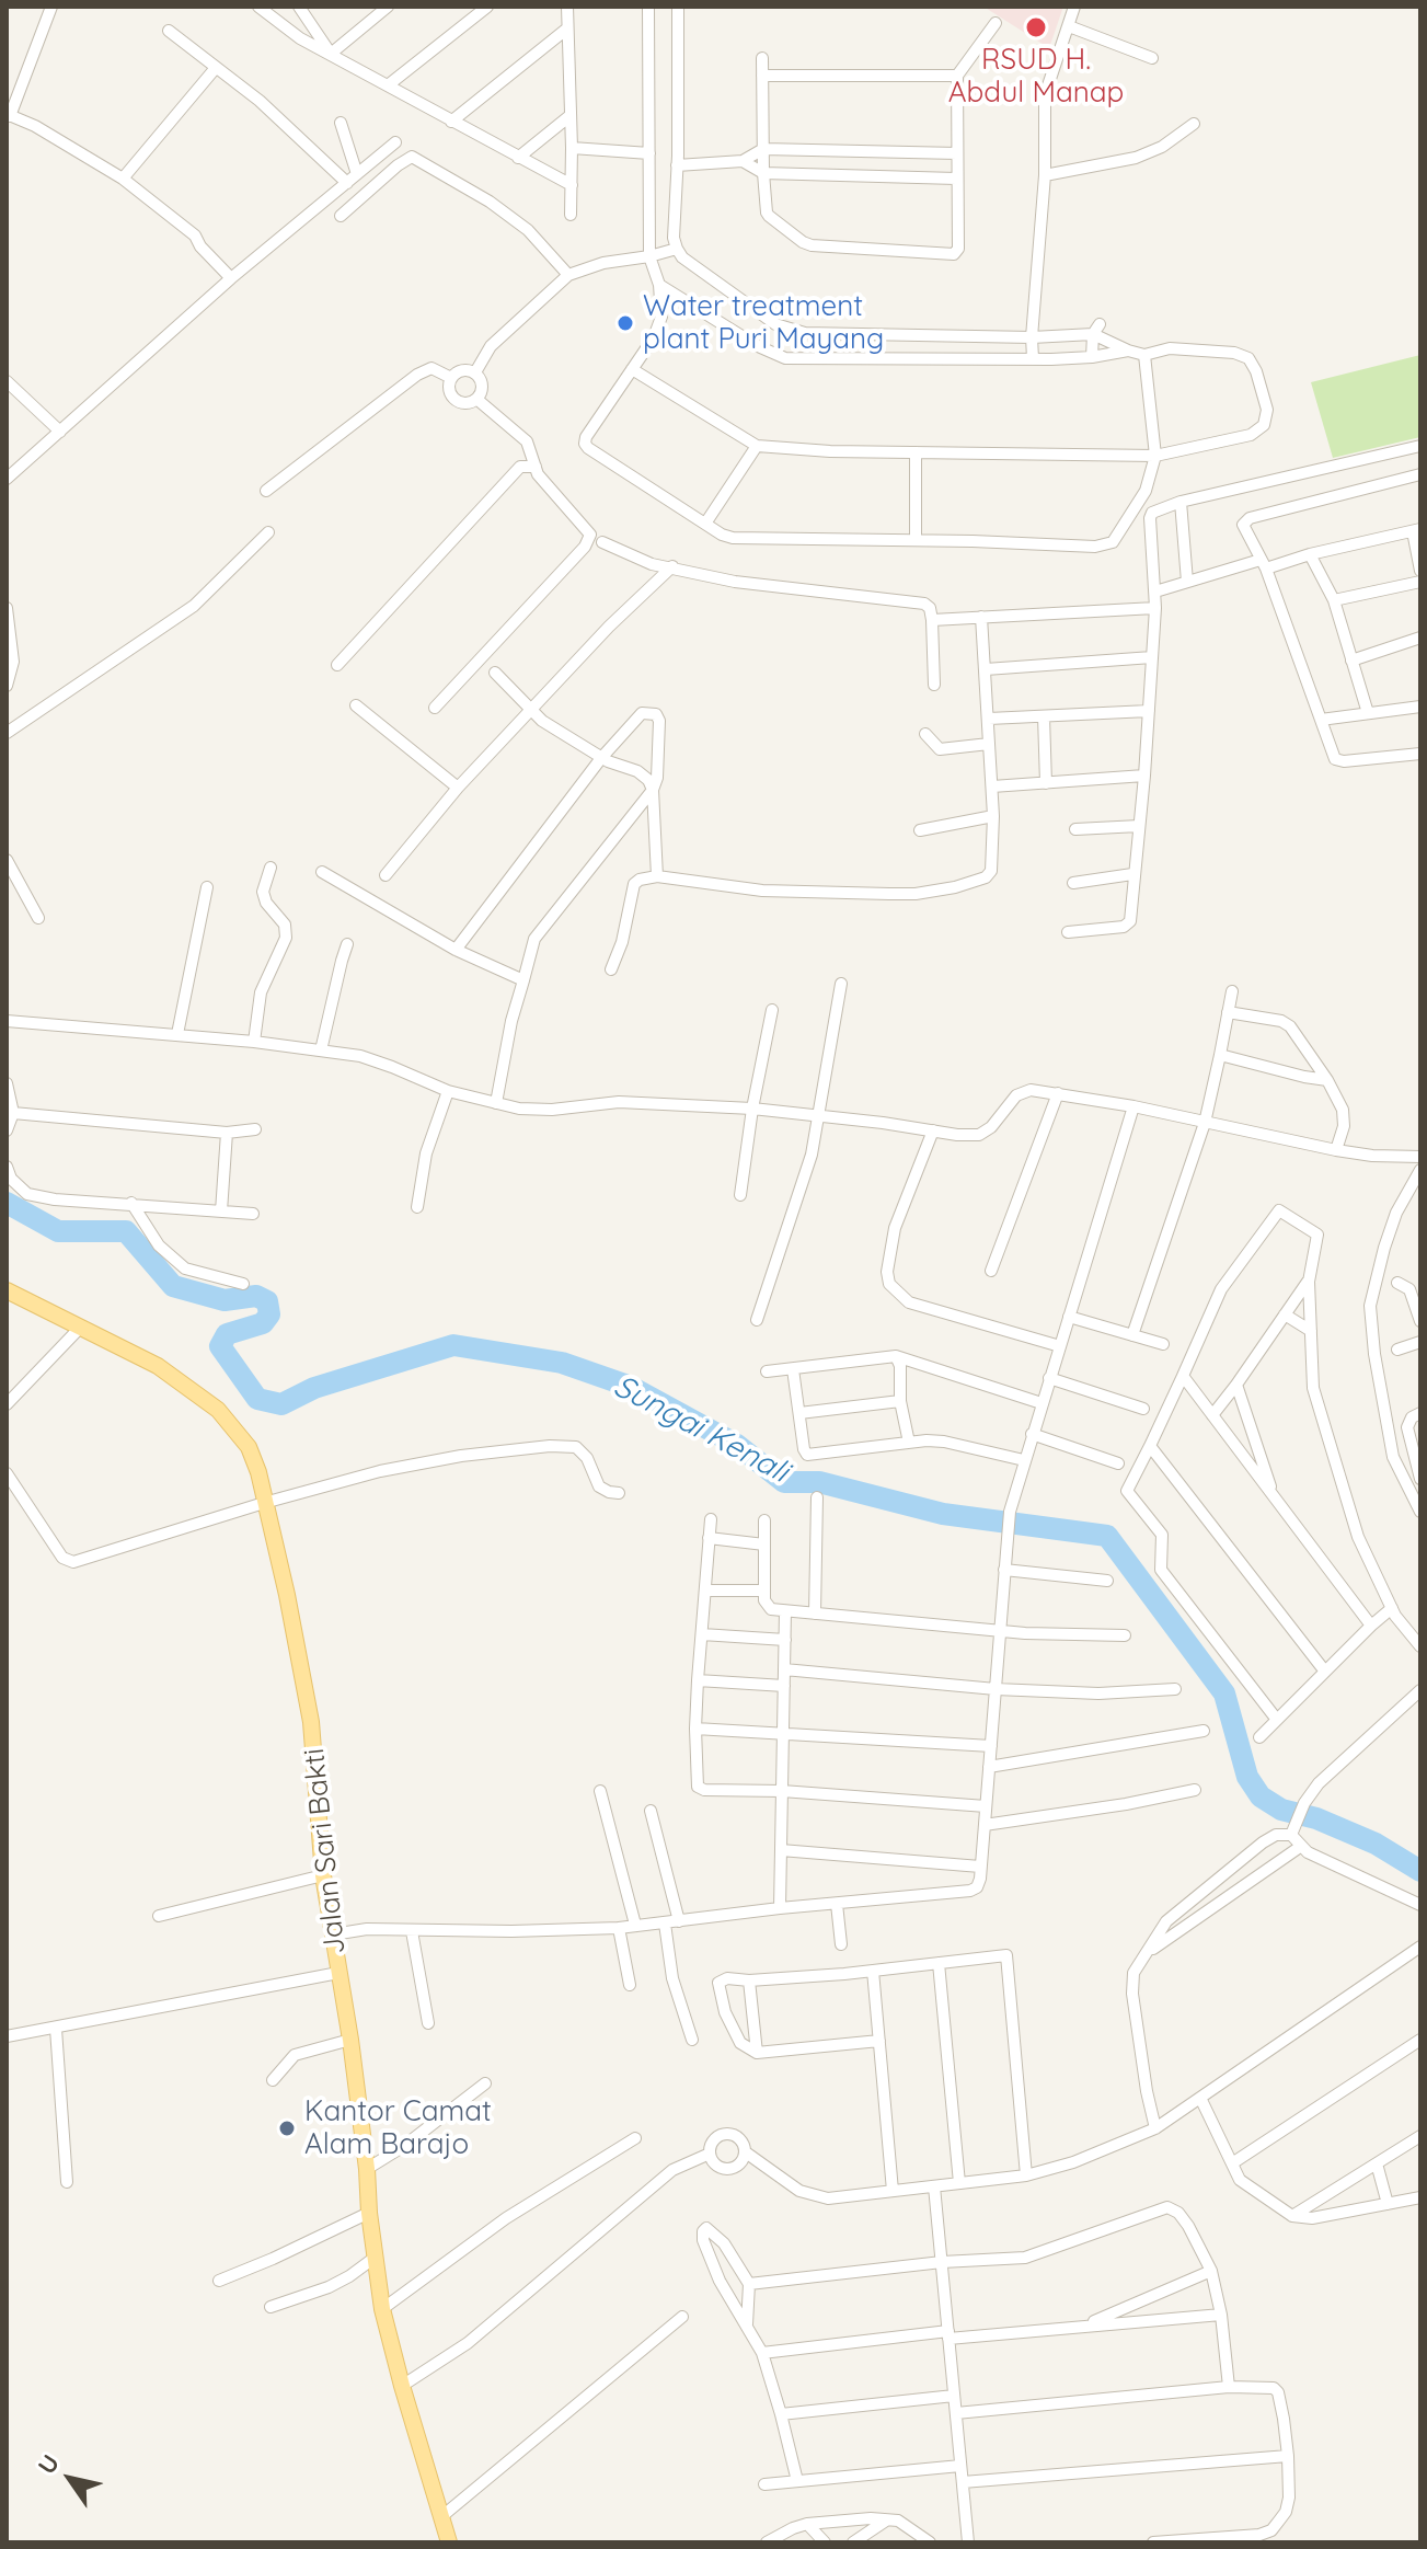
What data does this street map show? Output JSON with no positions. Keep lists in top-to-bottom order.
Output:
{
  "streets": {
    "main road": ["Jalan Sari Bakti"]
  },
  "water": ["Sungai Kenali"],
  "places": ["RSUD H. Abdul Manap", "Water treatment plant Puri Mayang", "Kantor Camat Alam Barajo"],
  "north": "top left"
}
